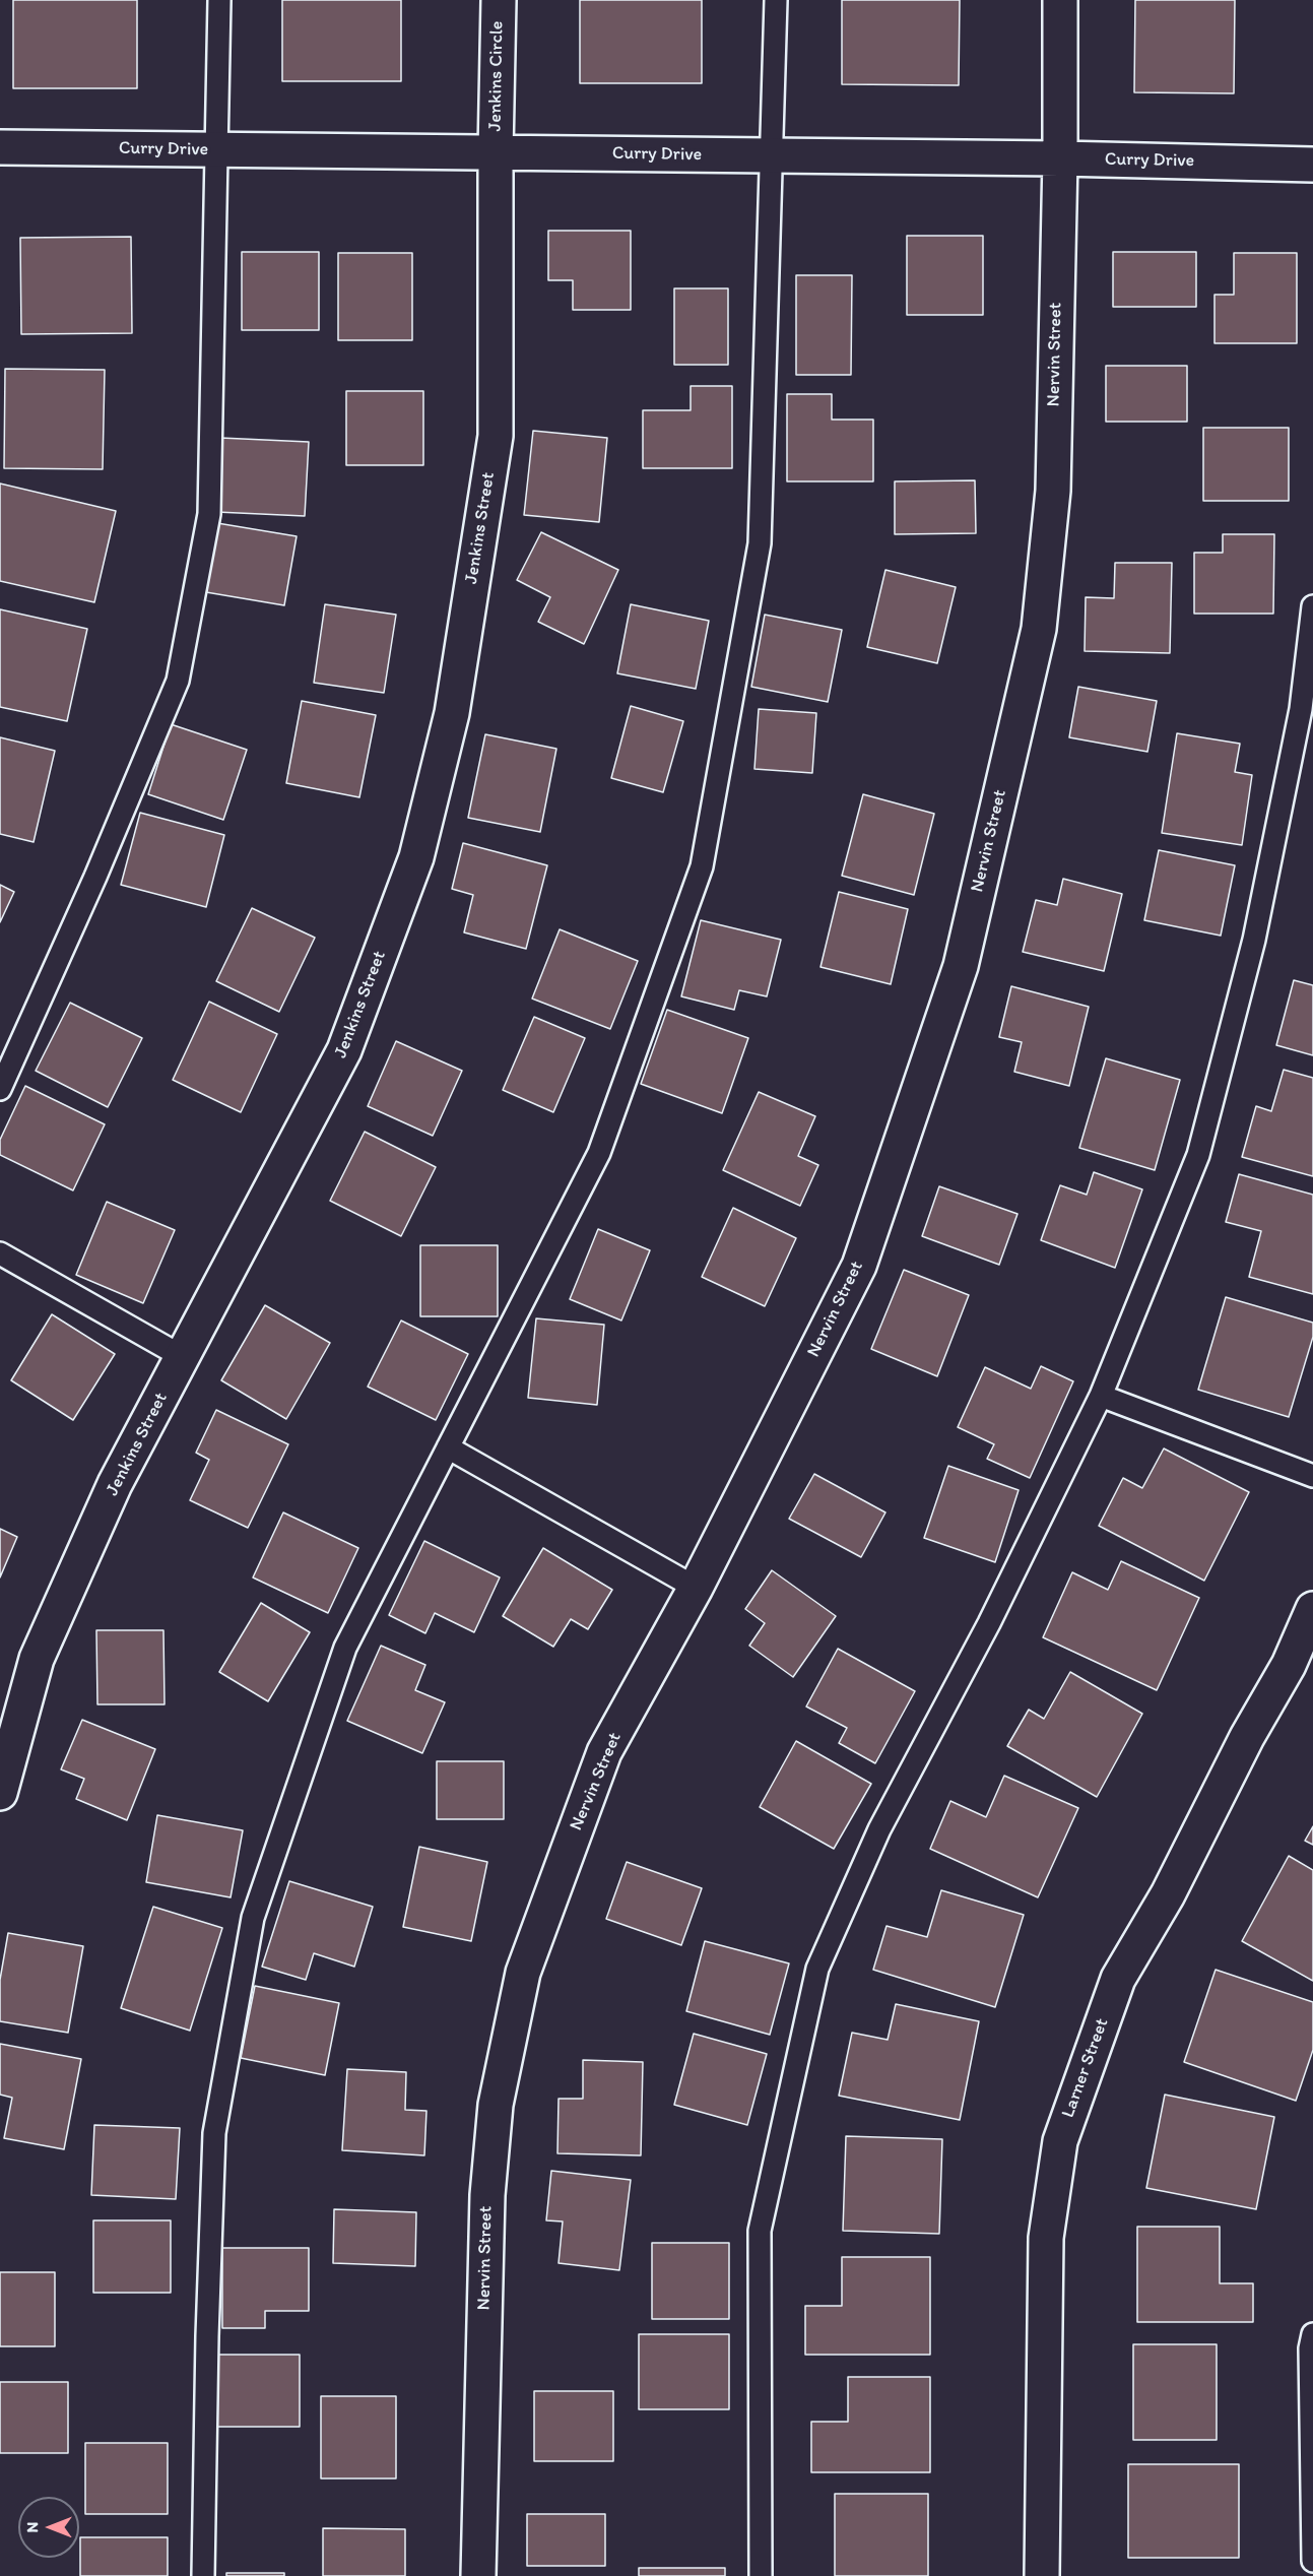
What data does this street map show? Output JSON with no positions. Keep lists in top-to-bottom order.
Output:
{
  "streets": {
    "street": [
      "Jenkins Circle",
      "Curry Drive",
      "Nervin Street",
      "Jenkins Street",
      "Larner Street"
    ]
  },
  "crossings": [
    ["Jenkins Circle", "Curry Drive"],
    ["Jenkins Circle", "Jenkins Street"],
    ["Curry Drive", "Nervin Street"],
    ["Curry Drive", "Jenkins Street"]
  ],
  "north": "left"
}
